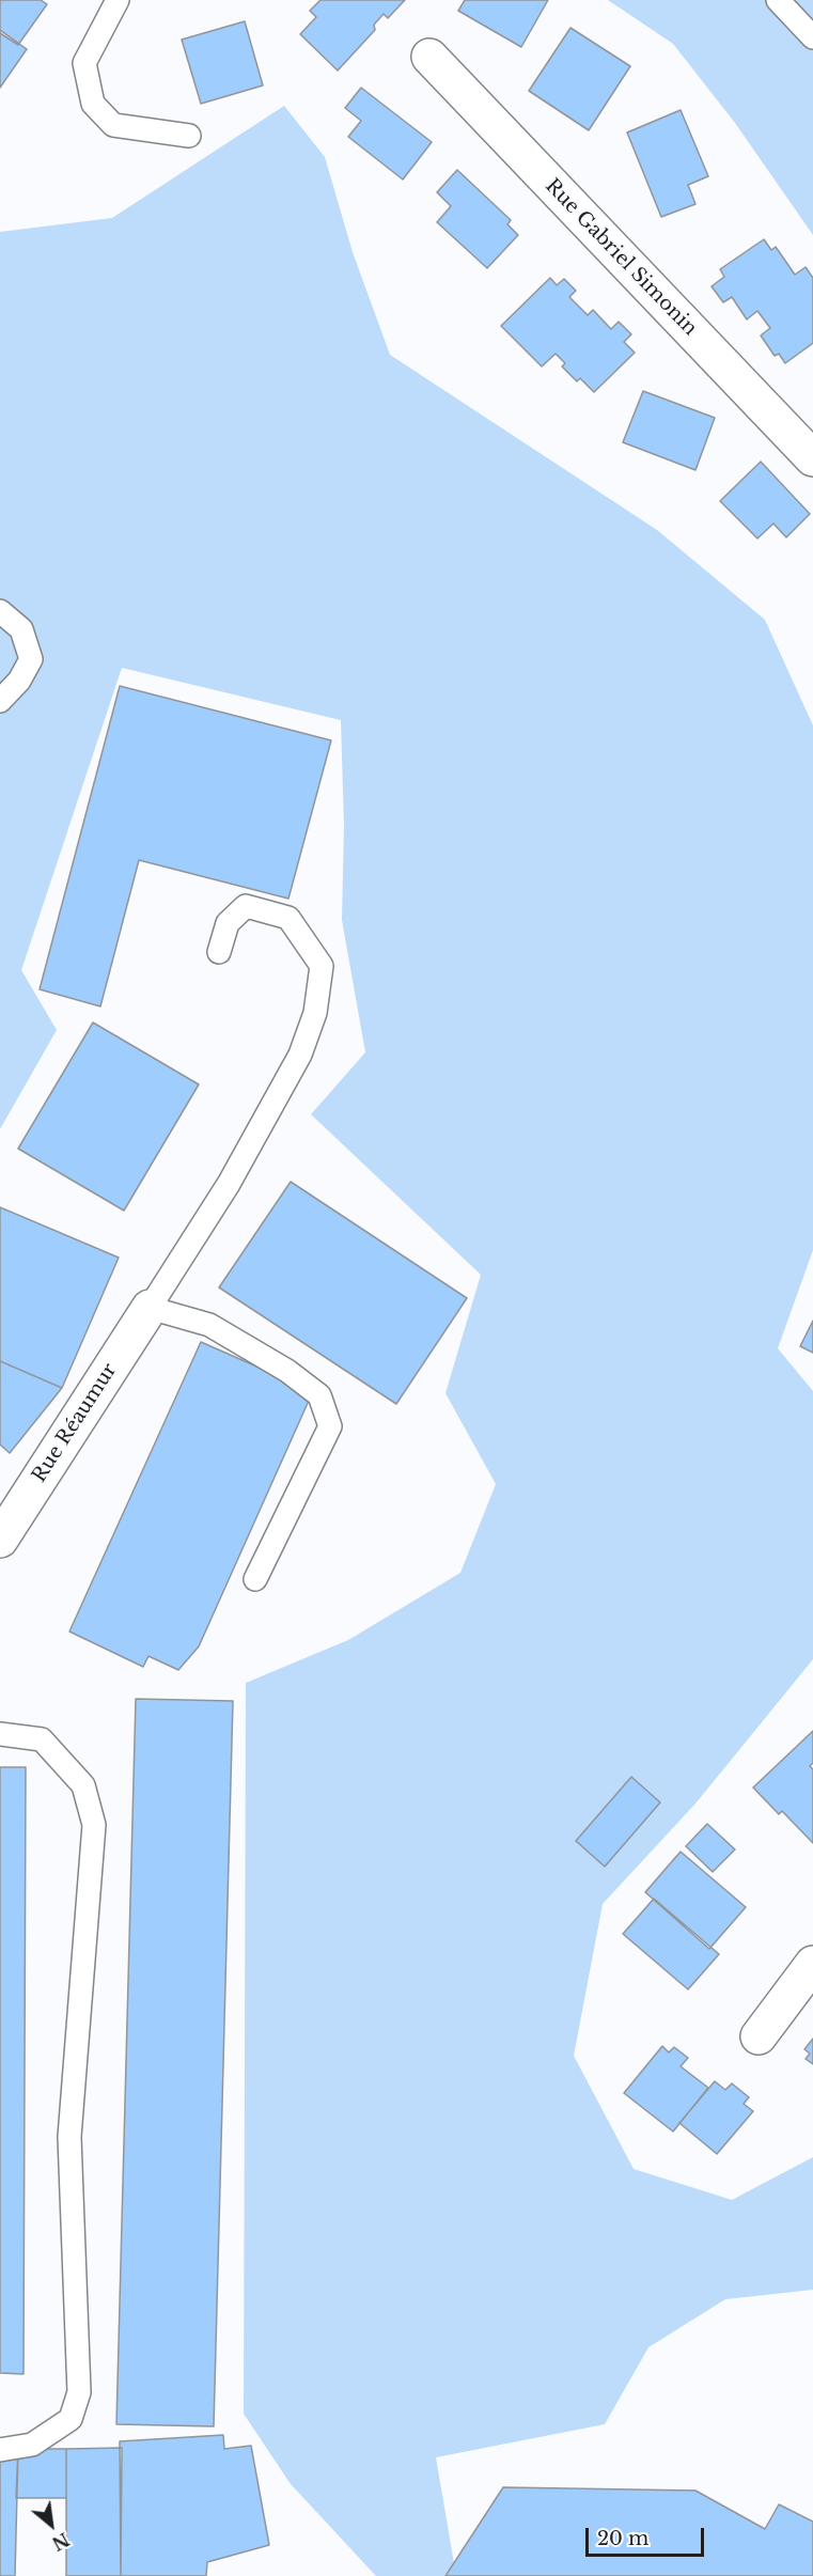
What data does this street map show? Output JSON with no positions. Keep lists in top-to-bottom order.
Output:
{
  "streets": {
    "street": ["Rue Gabriel Simonin", "Rue Réaumur"]
  },
  "scale_bar": "20 m",
  "north": "bottom right"
}
